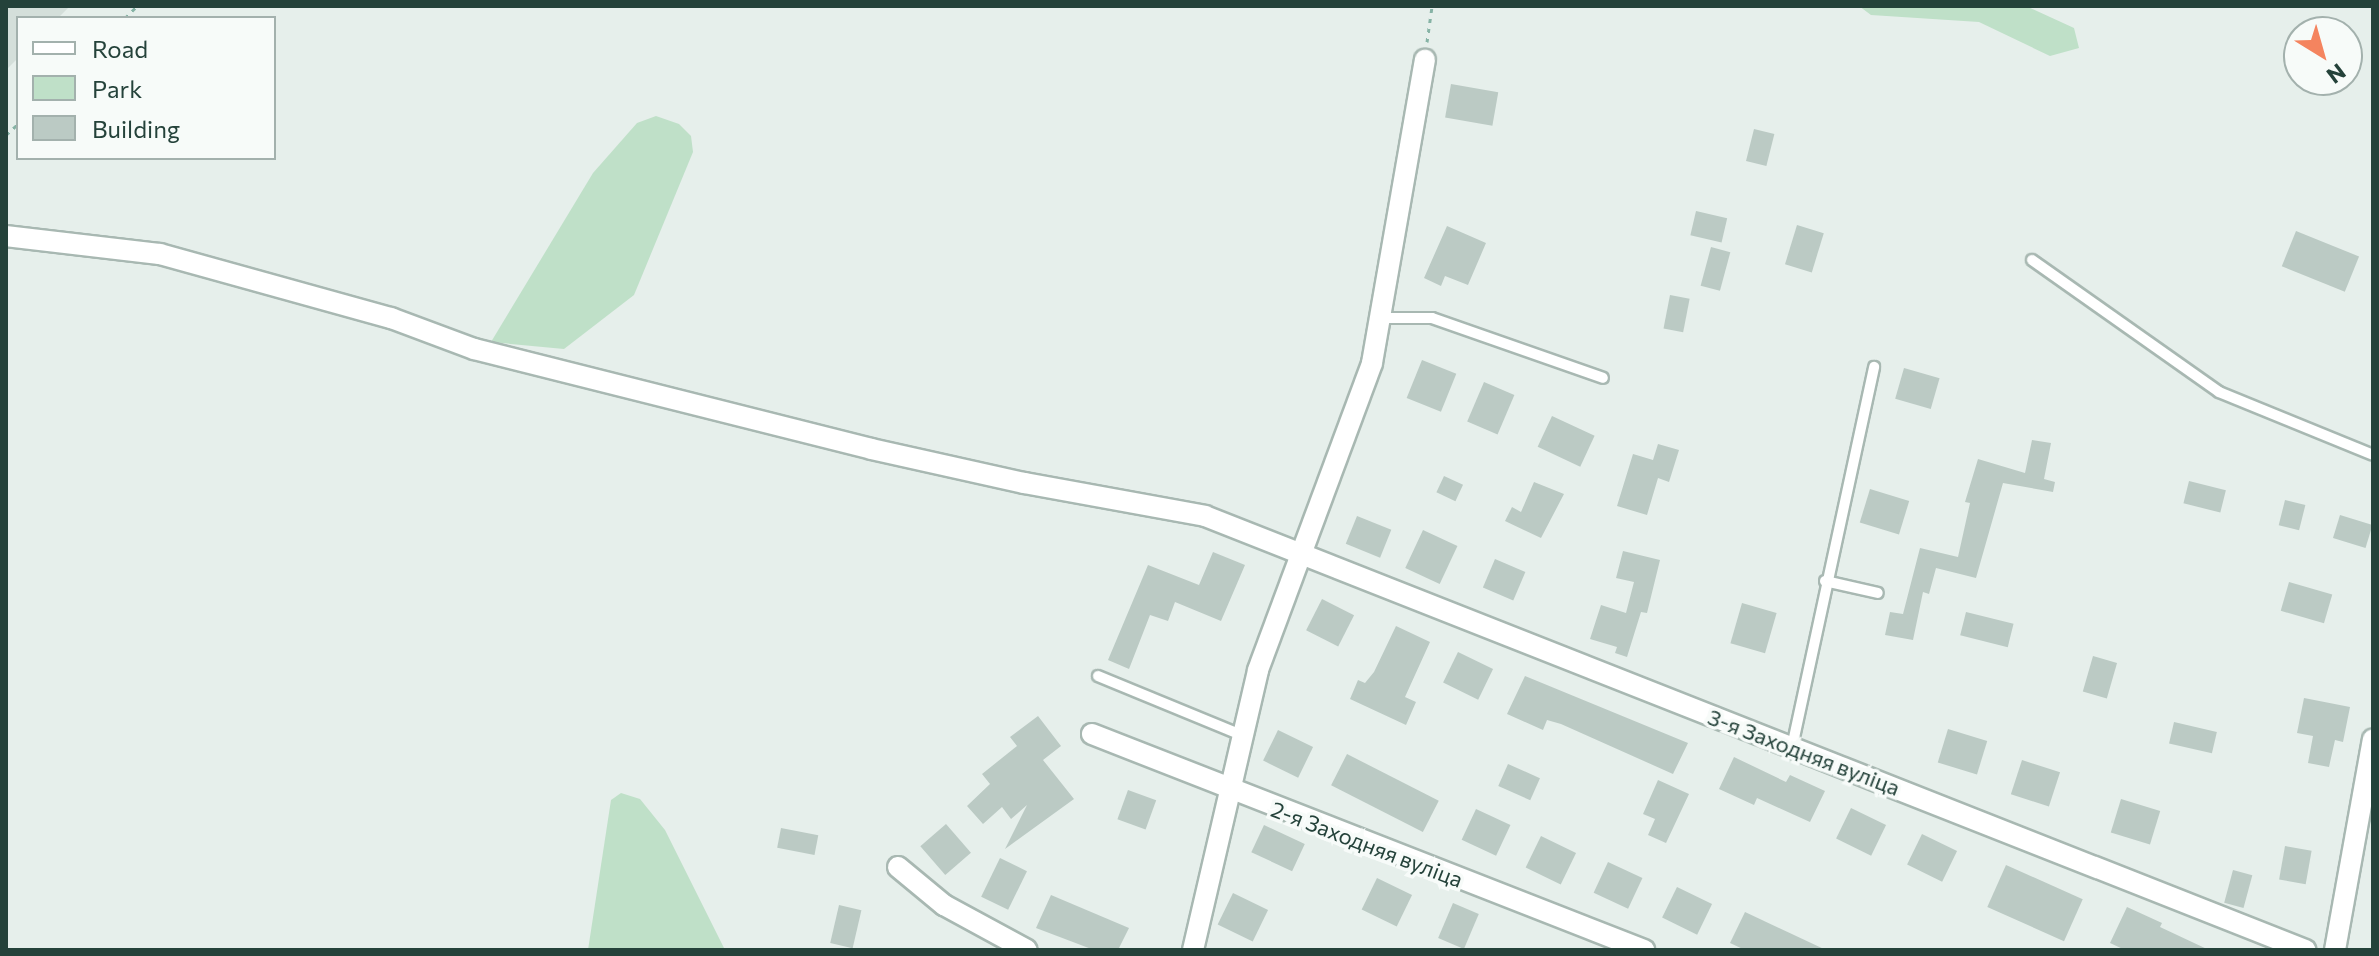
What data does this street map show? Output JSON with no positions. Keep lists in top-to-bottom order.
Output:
{
  "streets": {
    "street": ["3-я Заходняя вуліца", "2-я Заходняя вуліца"]
  },
  "legend": ["Road", "Park", "Building"],
  "north": "bottom right"
}
